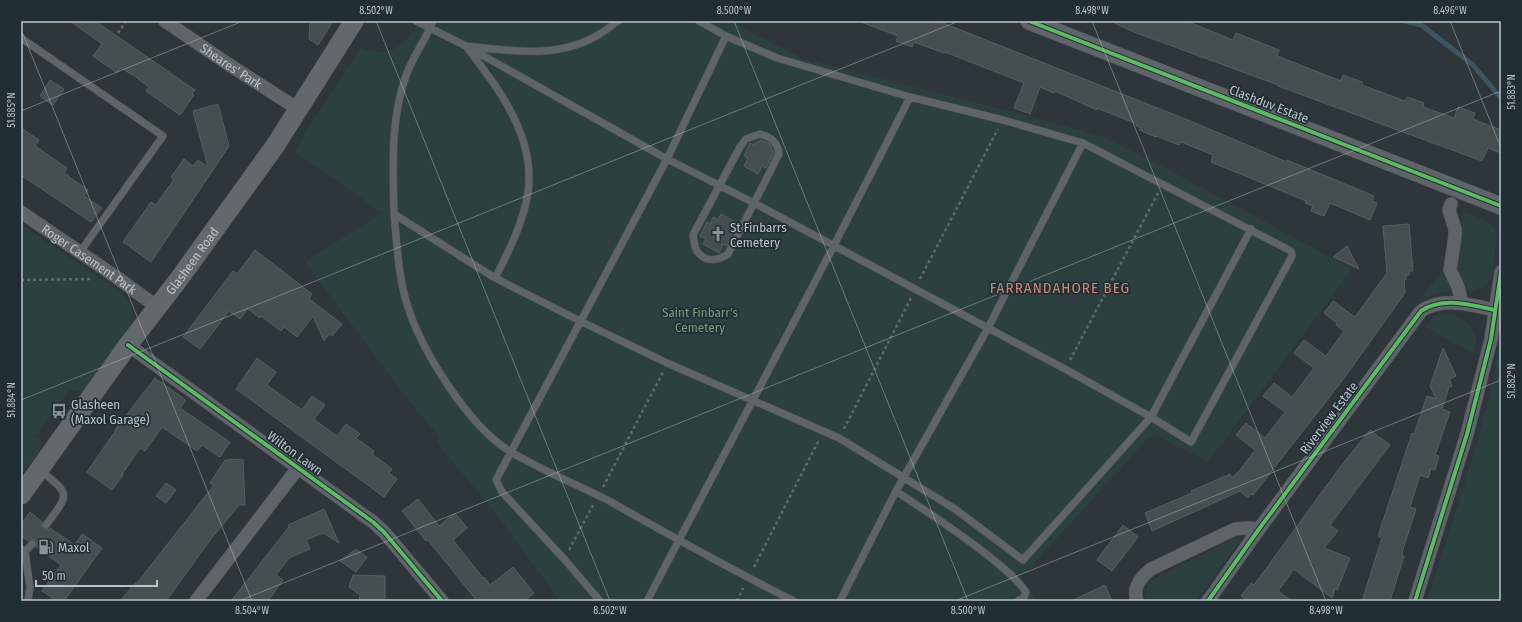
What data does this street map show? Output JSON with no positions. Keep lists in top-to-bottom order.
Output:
{
  "streets": {
    "main road": ["Glasheen Road"],
    "street": [
      "Sheares' Park",
      "Clashduv Estate",
      "Roger Casement Park",
      "Riverview Estate",
      "Wilton Lawn"
    ]
  },
  "crossings": [
    ["Sheares' Park", "Glasheen Road"],
    ["Roger Casement Park", "Glasheen Road"],
    ["Glasheen Road", "Wilton Lawn"]
  ],
  "districts": ["FARRANDAHORE BEG"],
  "parks": ["Saint Finbarr's Cemetery"],
  "places": {
    "church": ["St Finbarrs Cemetery"],
    "bus stop": ["Glasheen (Maxol Garage)"],
    "fuel station": ["Maxol"]
  },
  "scale_bar": "50 m",
  "coordinates": [
    "8.502°W",
    "8.500°W",
    "8.498°W",
    "8.496°W",
    "51.883°N",
    "51.885°N",
    "51.882°N",
    "51.884°N",
    "8.504°W"
  ]
}
